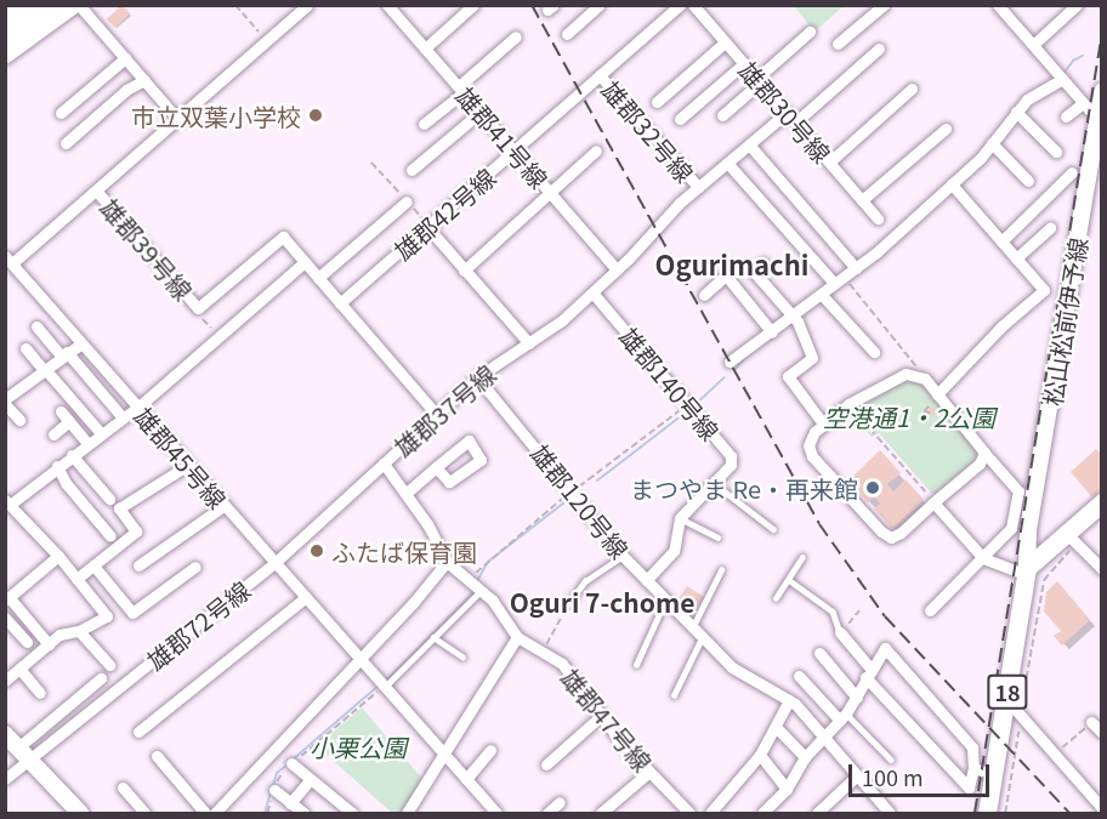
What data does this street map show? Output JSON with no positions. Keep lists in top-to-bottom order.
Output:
{
  "streets": {
    "main road": ["松山松前伊予線", "18"],
    "street": [
      "雄郡30号線",
      "雄郡32号線",
      "雄郡41号線",
      "雄郡42号線",
      "雄郡39号線",
      "雄郡140号線",
      "雄郡37号線",
      "雄郡45号線",
      "雄郡120号線",
      "雄郡72号線",
      "雄郡47号線"
    ]
  },
  "crossings": [
    ["雄郡30号線", "雄郡37号線"],
    ["雄郡32号線", "雄郡42号線"],
    ["雄郡32号線", "雄郡37号線"],
    ["雄郡41号線", "雄郡42号線"],
    ["雄郡41号線", "雄郡37号線"],
    ["雄郡42号線", "雄郡39号線"],
    ["雄郡39号線", "雄郡37号線"],
    ["松山松前伊予線", "18"],
    ["雄郡140号線", "雄郡37号線"],
    ["雄郡37号線", "雄郡120号線"],
    ["雄郡37号線", "雄郡72号線"],
    ["雄郡37号線", "雄郡47号線"],
    ["雄郡45号線", "雄郡72号線"]
  ],
  "districts": ["Ogurimachi", "Oguri 7-chome"],
  "parks": ["空港通1・2公園", "小栗公園"],
  "places": ["市立双葉小学校", "まつやま Re・再来館", "ふたば保育園"],
  "scale_bar": "100 m"
}
